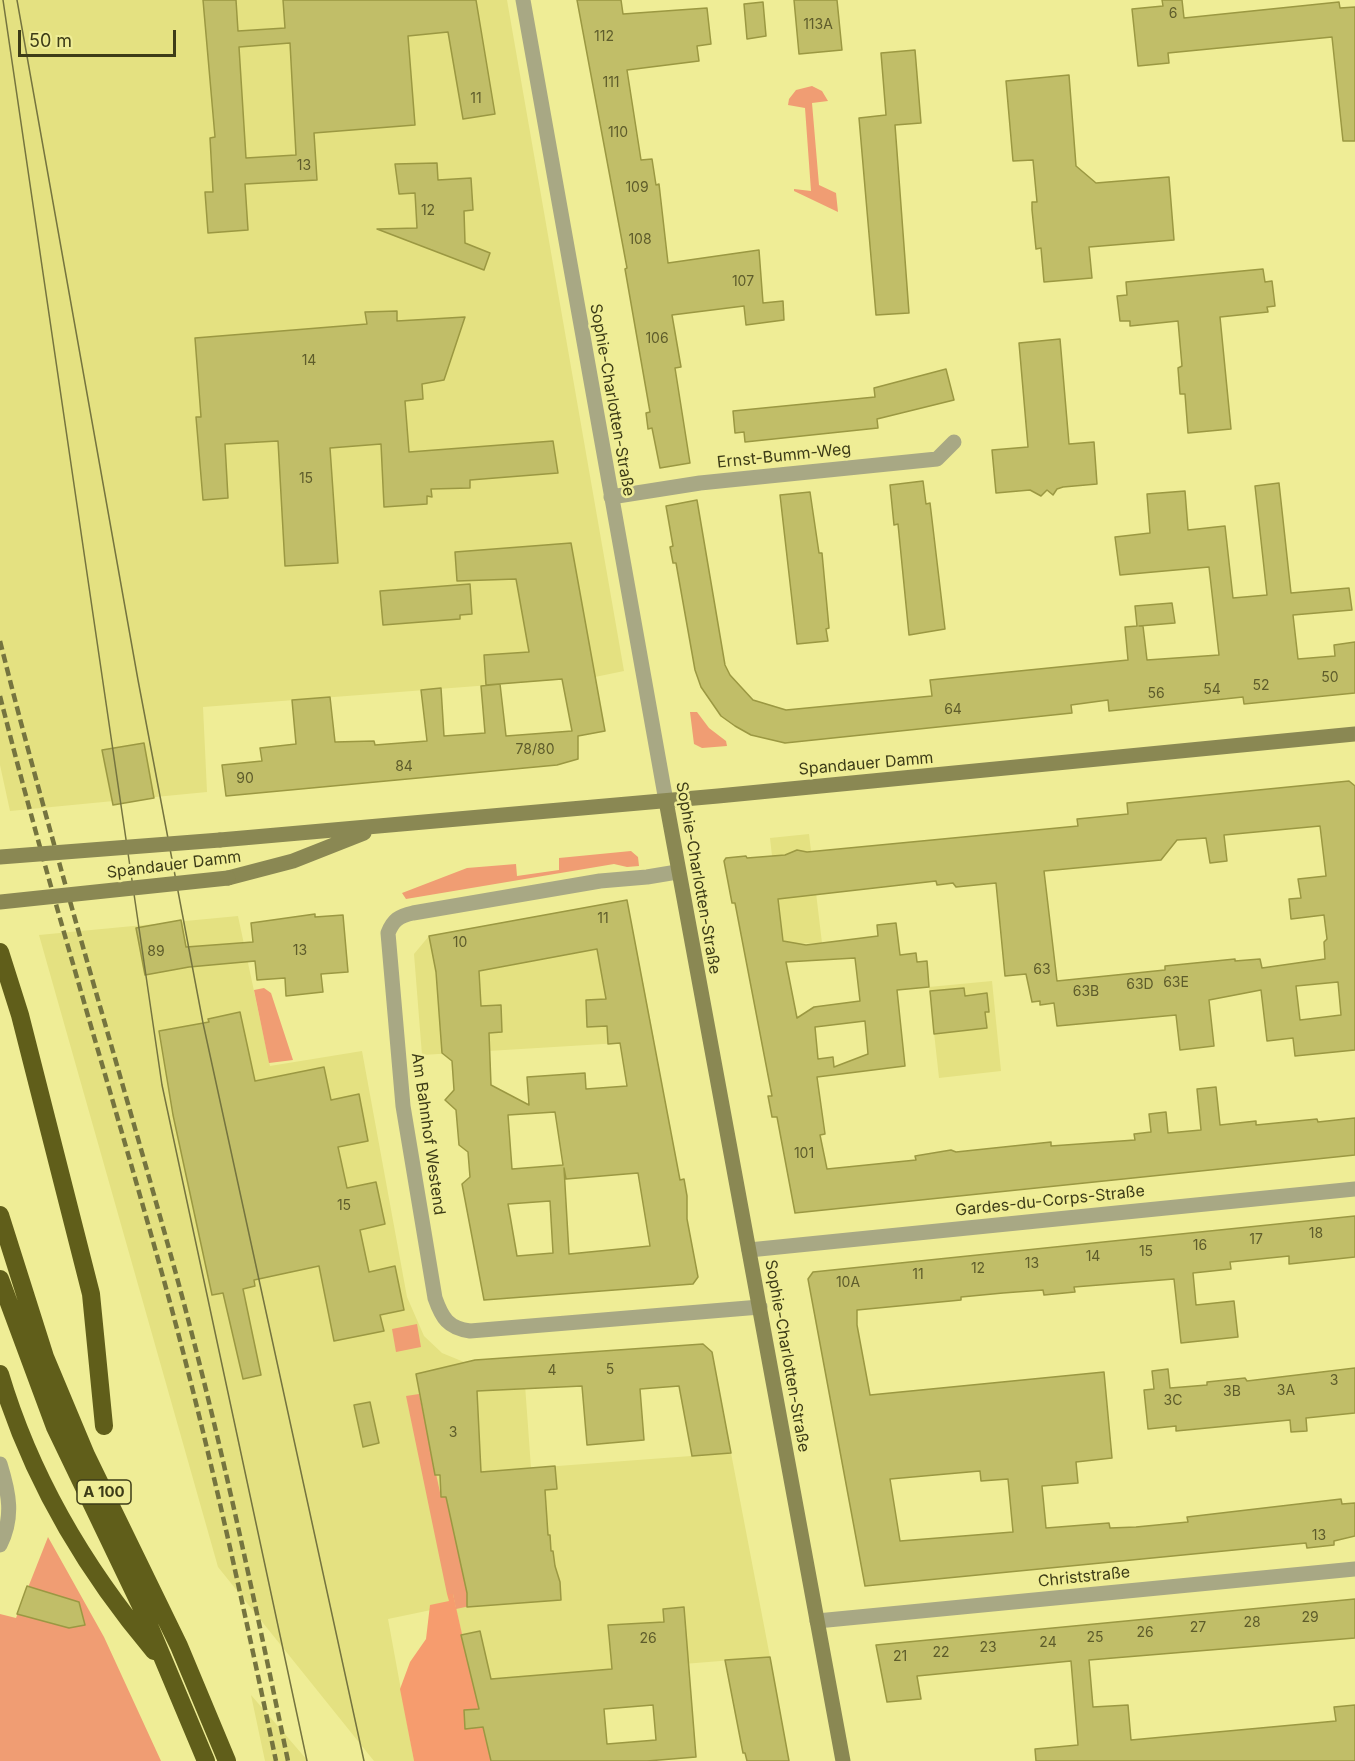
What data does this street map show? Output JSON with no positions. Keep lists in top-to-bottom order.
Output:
{
  "streets": {
    "highway": ["A 100"],
    "main road": ["Sophie-Charlotten-Straße", "Spandauer Damm"],
    "street": [
      "Ernst-Bumm-Weg",
      "Am Bahnhof Westend",
      "Gardes-du-Corps-Straße",
      "Christstraße"
    ]
  },
  "crossings": [
    ["Sophie-Charlotten-Straße", "Ernst-Bumm-Weg"],
    ["Sophie-Charlotten-Straße", "Spandauer Damm"],
    ["Sophie-Charlotten-Straße", "Am Bahnhof Westend"],
    ["Sophie-Charlotten-Straße", "Gardes-du-Corps-Straße"],
    ["Sophie-Charlotten-Straße", "Christstraße"]
  ],
  "house_numbers": [
    "6",
    "113A",
    "112",
    "111",
    "11",
    "110",
    "13",
    "109",
    "12",
    "108",
    "107",
    "106",
    "14",
    "15",
    "50",
    "52",
    "54",
    "56",
    "64",
    "78/80",
    "84",
    "90",
    "11",
    "10",
    "13",
    "89",
    "63",
    "63E",
    "63D",
    "63B",
    "101",
    "15",
    "18",
    "17",
    "16",
    "15",
    "14",
    "13",
    "12",
    "11",
    "10A",
    "5",
    "4",
    "3",
    "3A",
    "3B",
    "3C",
    "3",
    "13",
    "29",
    "28",
    "27",
    "26",
    "25",
    "26",
    "24",
    "23",
    "22",
    "21"
  ],
  "scale_bar": "50 m"
}
